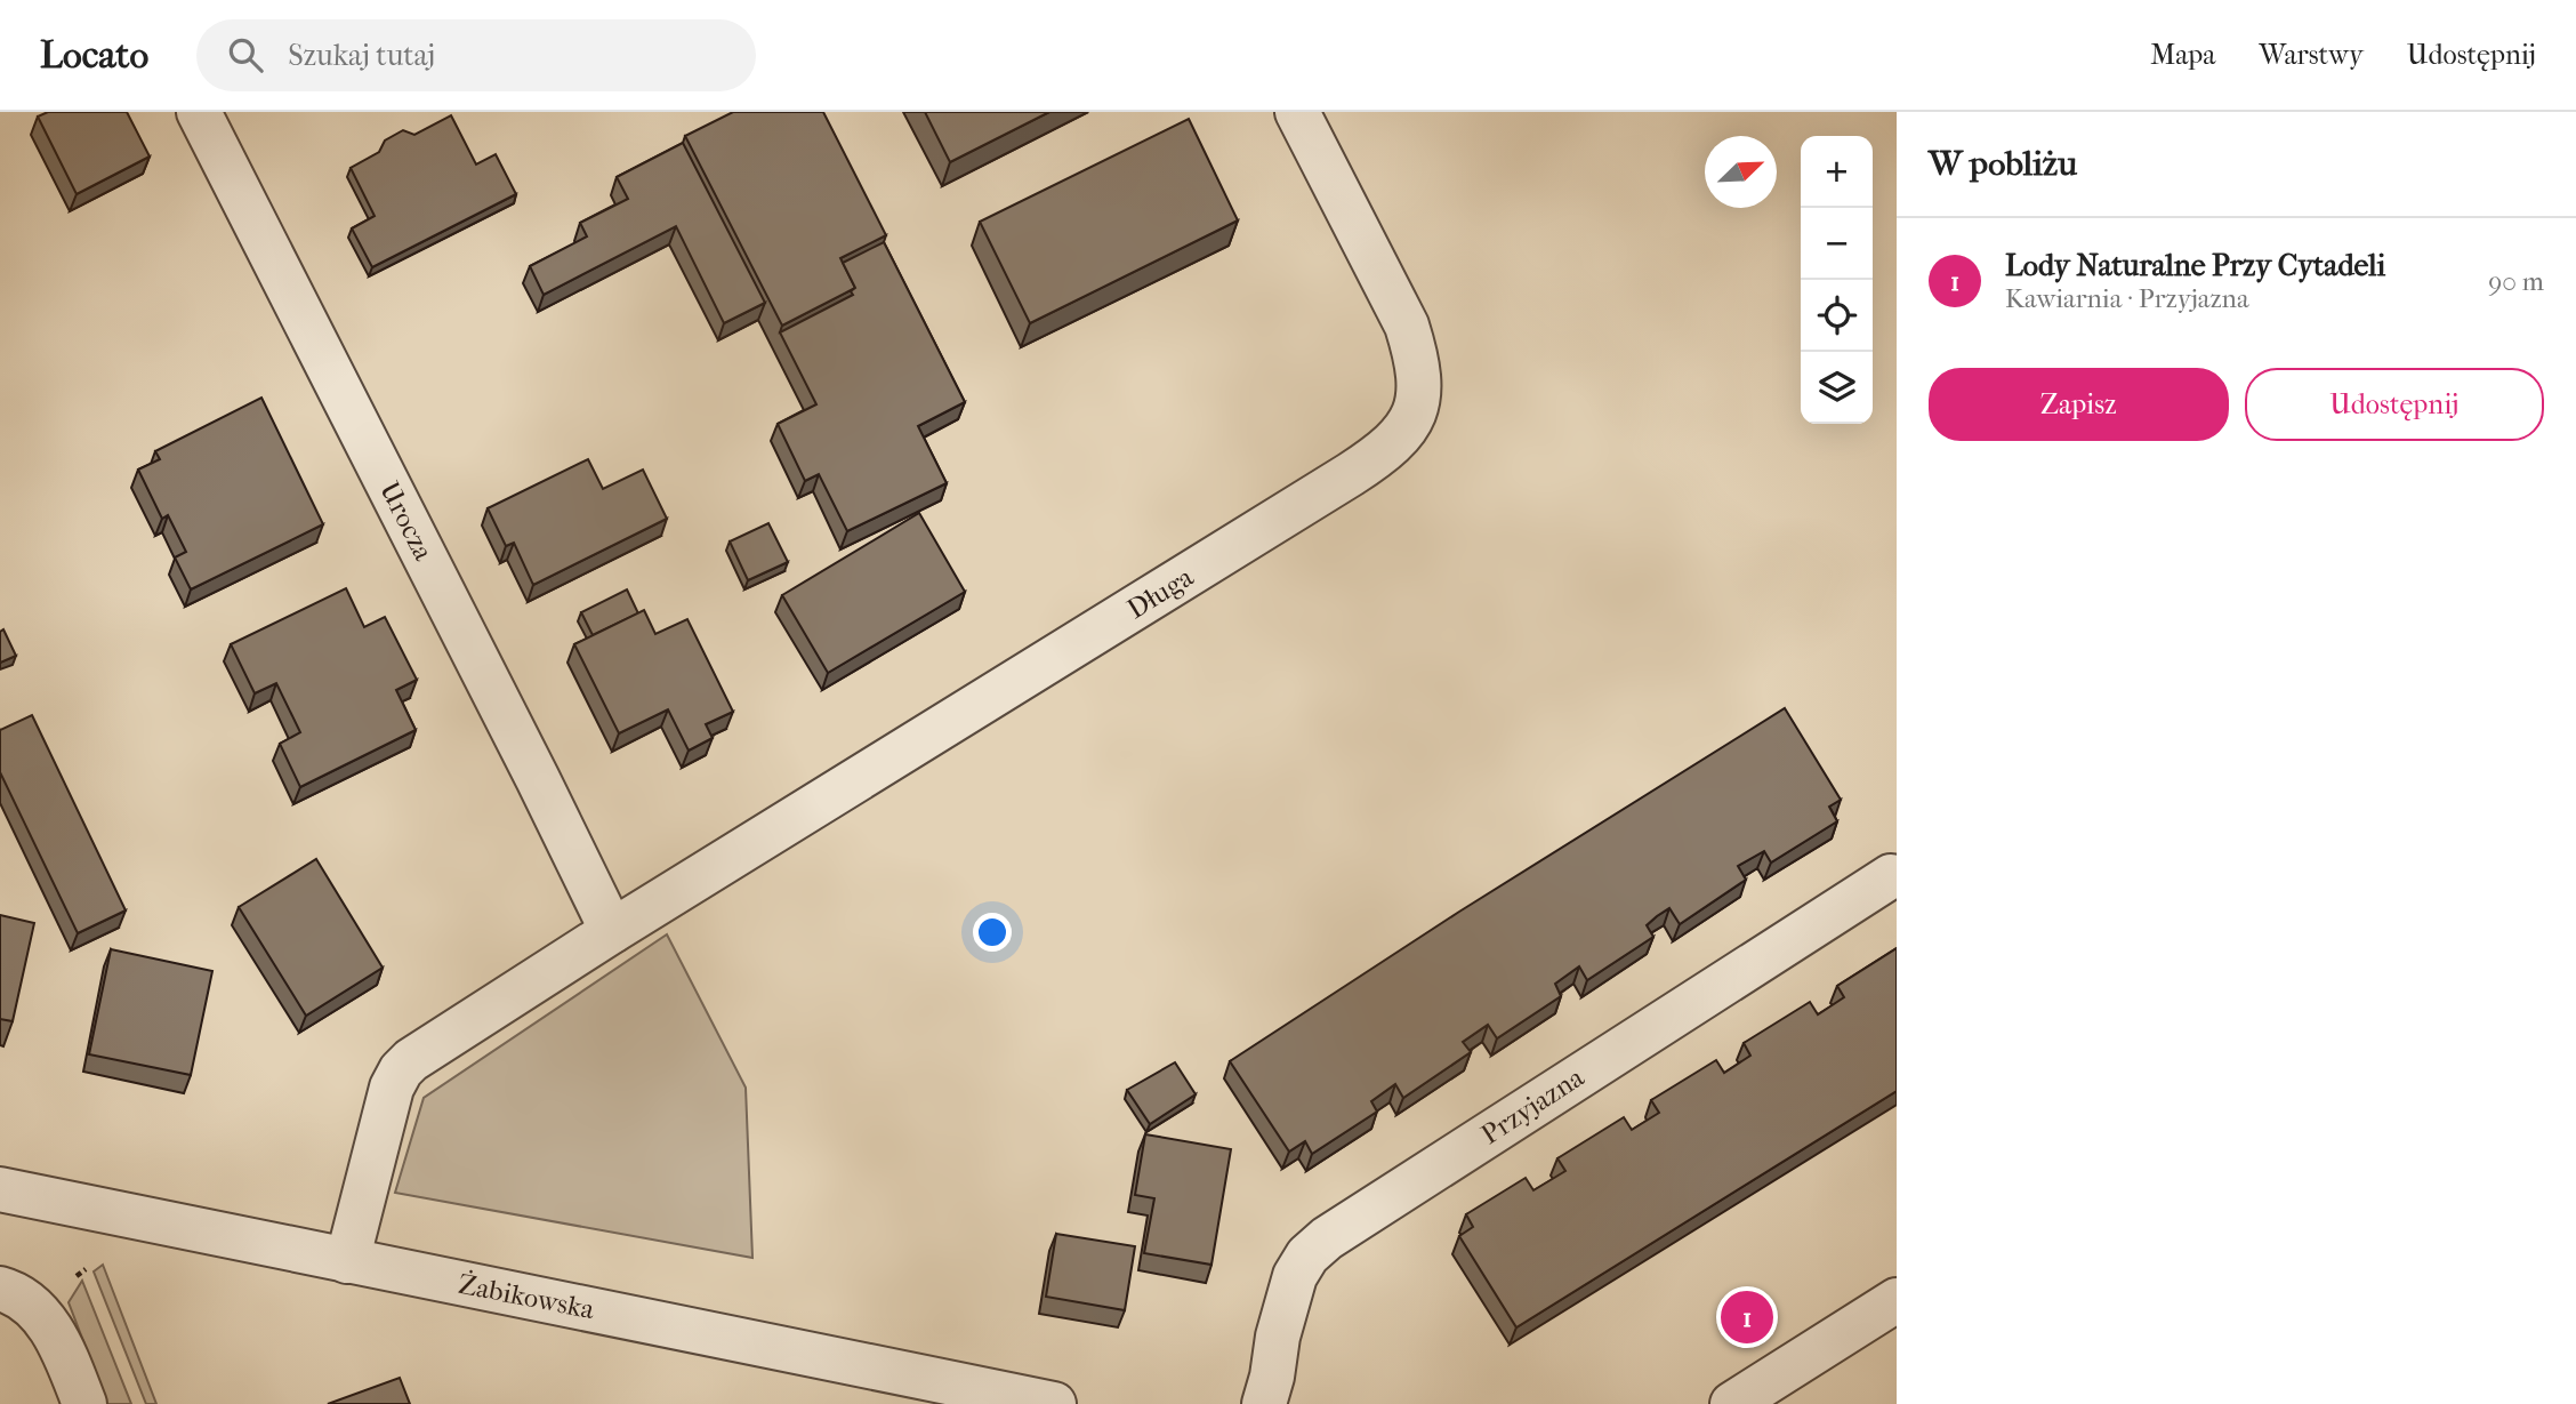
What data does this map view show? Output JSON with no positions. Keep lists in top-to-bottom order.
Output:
{
  "streets": {
    "street": [
      "Urocza",
      "Długa",
      "Przyjazna",
      "Żabikowska"
    ]
  },
  "crossings": [
    ["Urocza", "Długa"],
    ["Długa", "Żabikowska"]
  ],
  "north": "top right",
  "page": {
    "header": "Locato",
    "search": "Szukaj tutaj",
    "nav": ["Mapa", "Warstwy", "Udostępnij"],
    "heading": "W pobliżu",
    "map_buttons": ["+", "−"],
    "list": [
      {
        "mark": "1",
        "name": "Lody Naturalne Przy Cytadeli",
        "note": "Kawiarnia · Przyjazna",
        "value": "90 m"
      }
    ],
    "buttons": ["Zapisz", "Udostępnij"],
    "pins": "1"
  }
}
